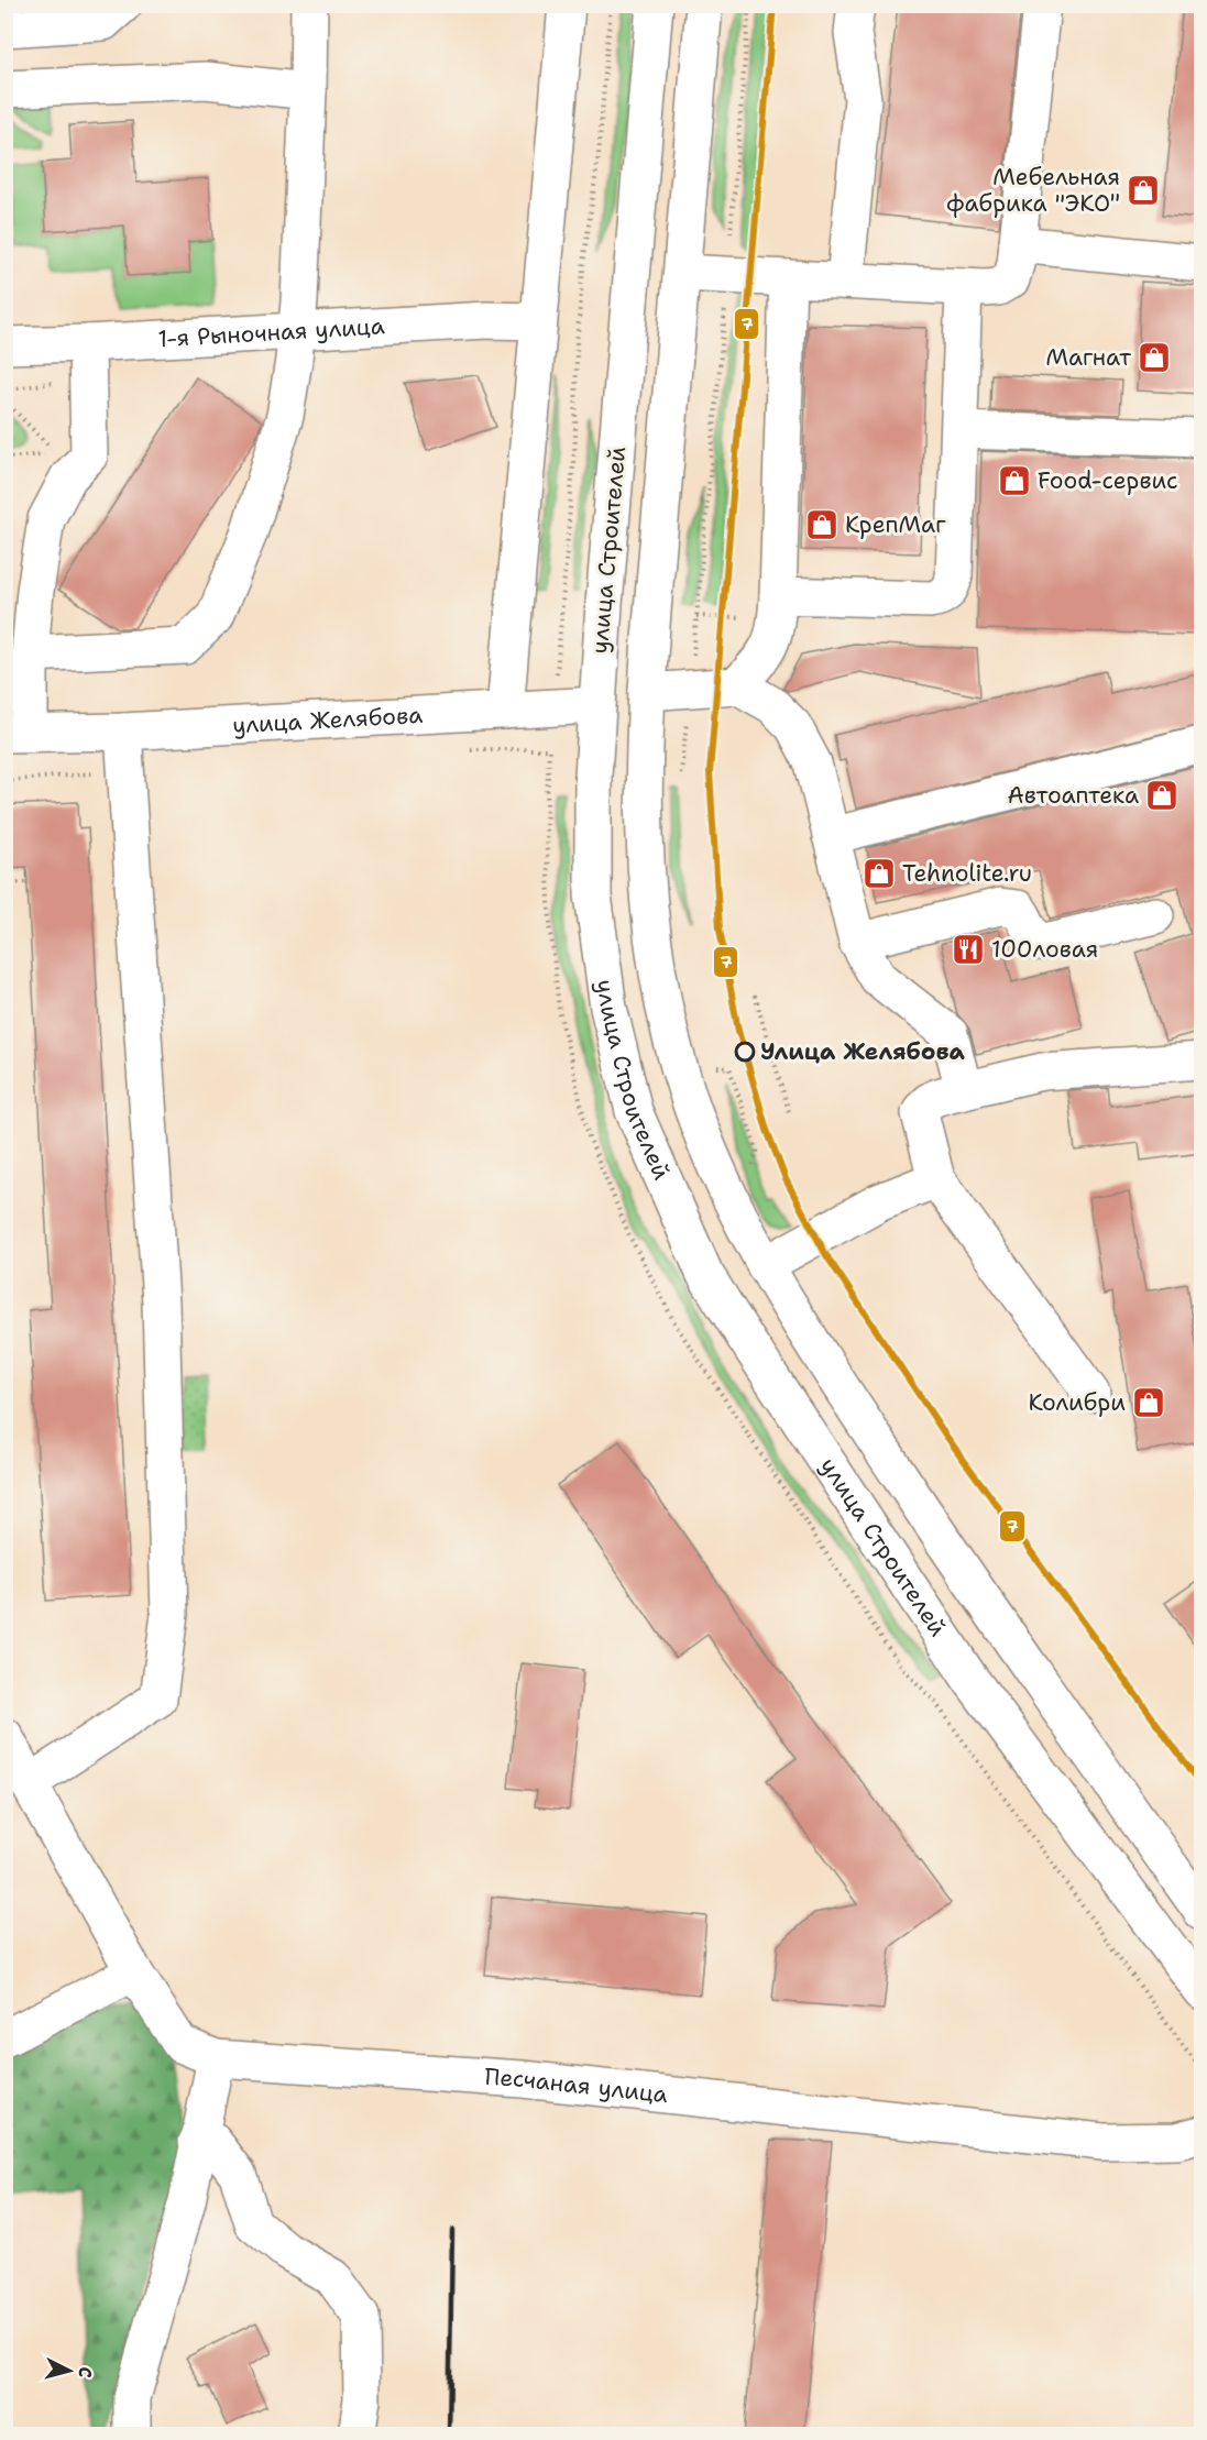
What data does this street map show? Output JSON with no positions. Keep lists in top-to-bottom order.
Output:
{
  "streets": {
    "main road": [
      "1-я Рыночная улица",
      "улица Строителей",
      "улица Желябова",
      "Песчаная улица"
    ]
  },
  "crossings": [
    ["улица Строителей", "улица Желябова"]
  ],
  "places": {
    "shop": [
      "Мебельная фабрика \"ЭКО\"",
      "Магнат",
      "Food-сервис",
      "КрепМаг",
      "Автоаптека",
      "Tehnolite.ru",
      "Колибри"
    ],
    "restaurant": ["100ловая"],
    "other": ["Улица Желябова"]
  },
  "lines": ["transit line 7"],
  "north": "right"
}
